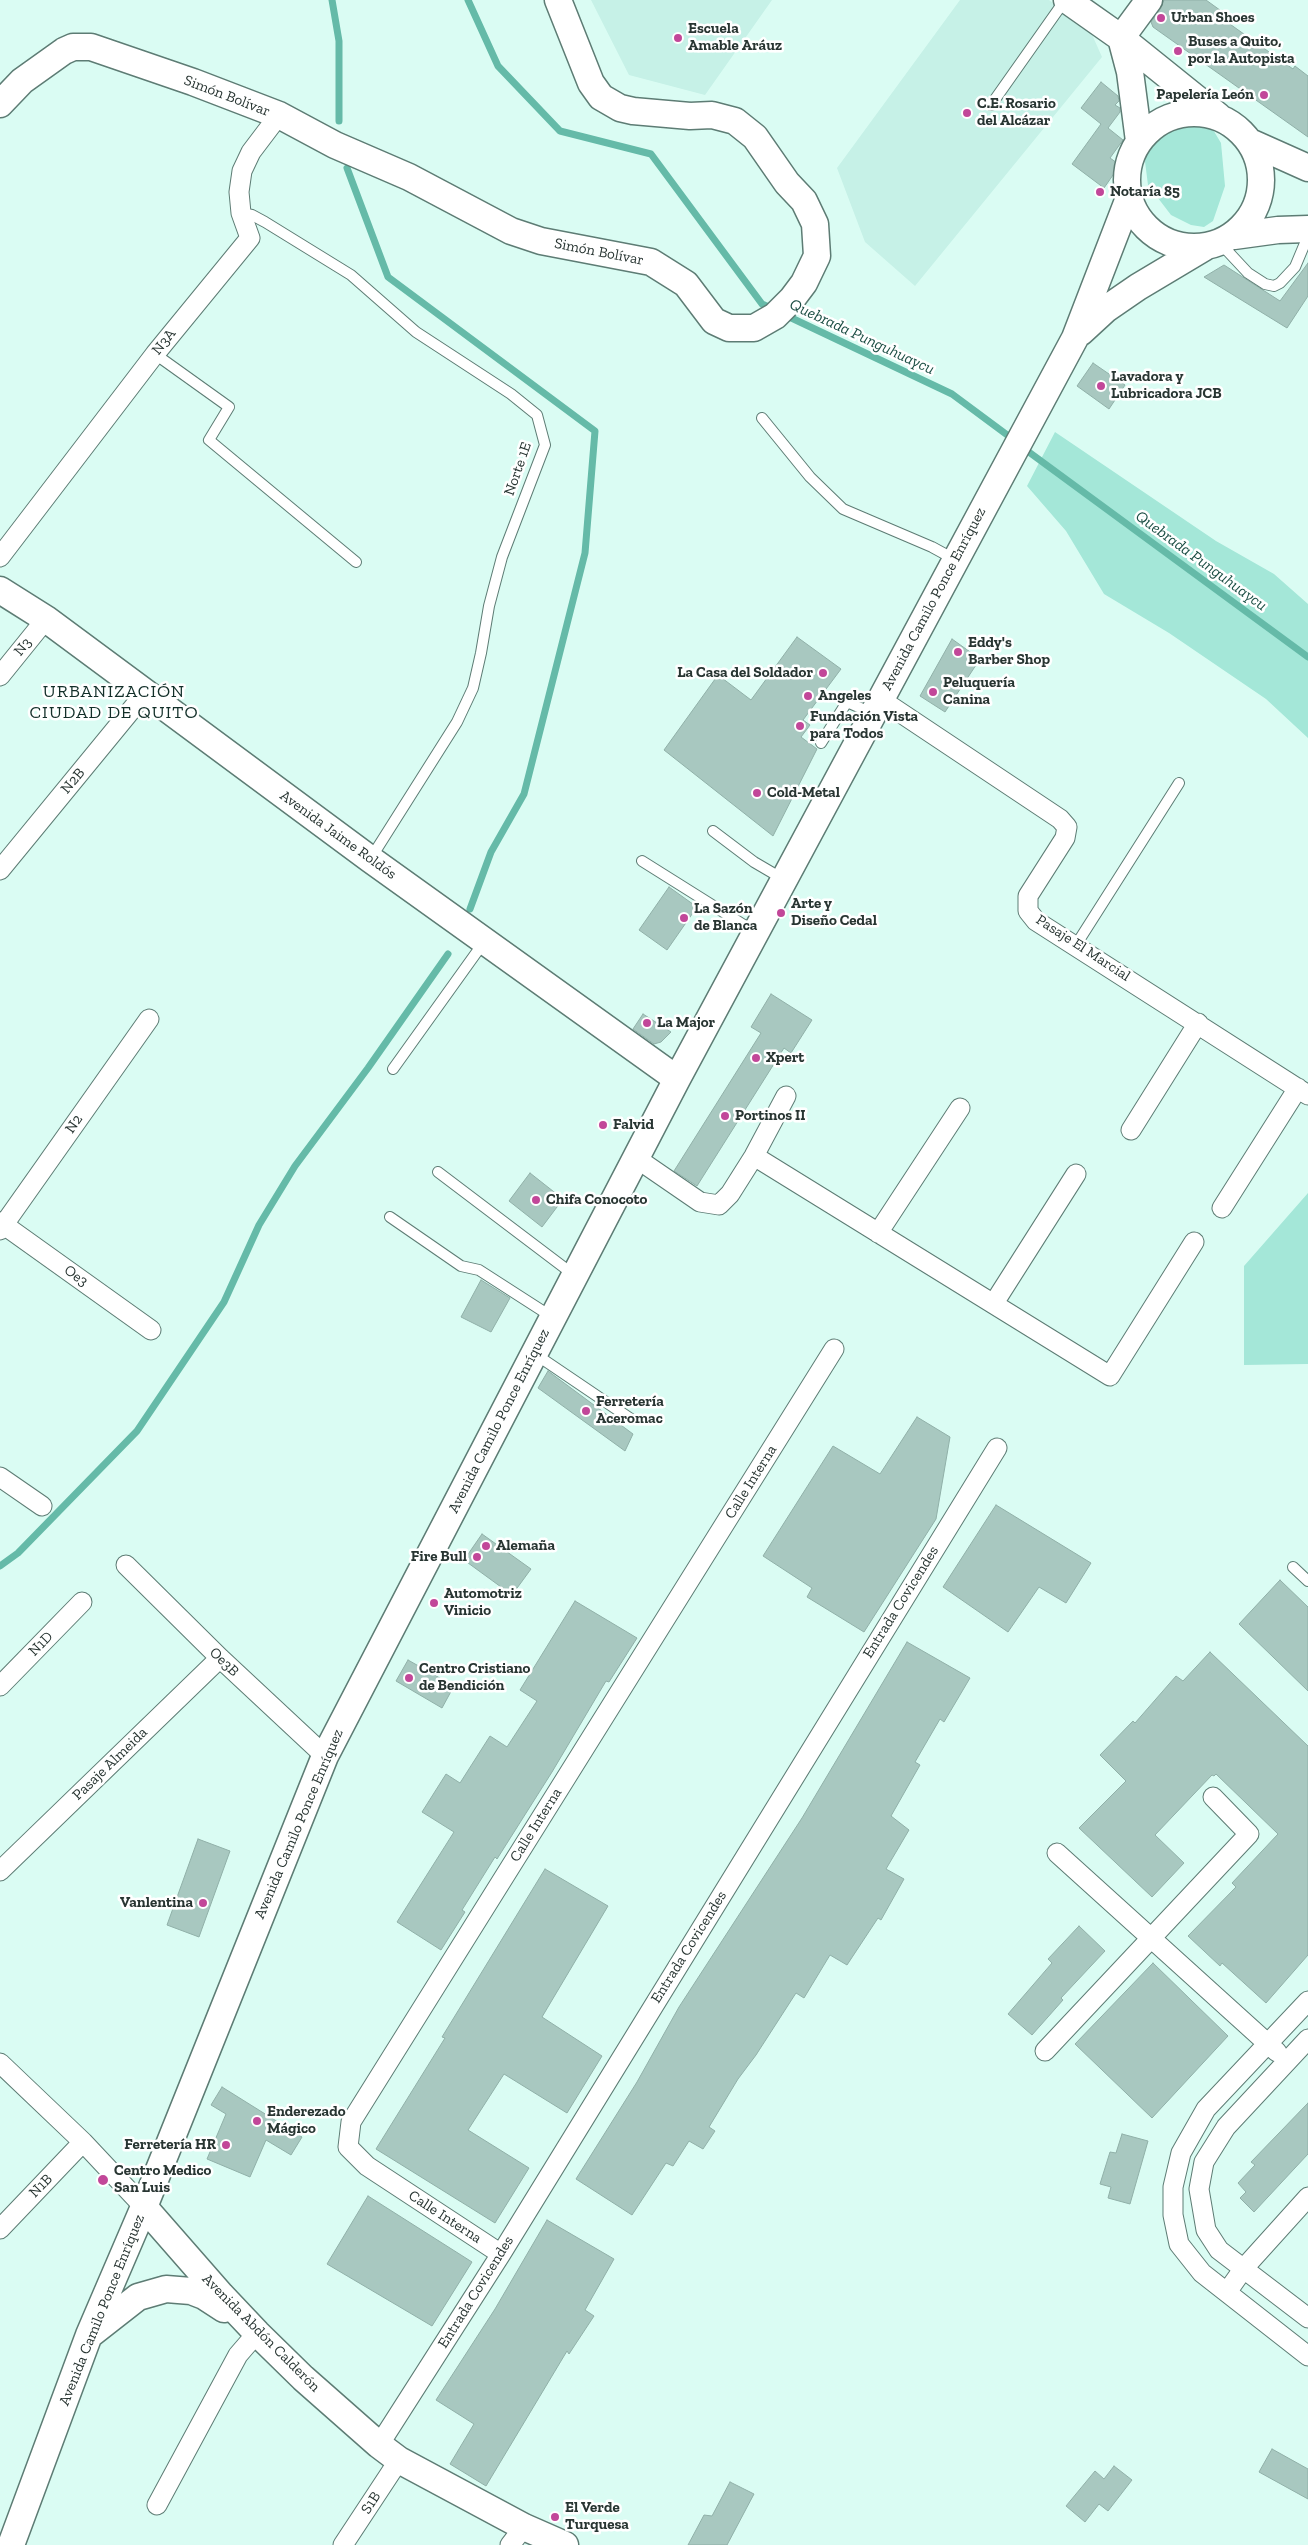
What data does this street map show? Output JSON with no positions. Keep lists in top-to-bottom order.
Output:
{
  "streets": {
    "main road": [
      "Simón Bolívar",
      "Avenida Camilo Ponce Enríquez",
      "Avenida Jaime Roldós",
      "Avenida Abdón Calderón"
    ],
    "street": [
      "N3A",
      "N3",
      "N2B",
      "Pasaje El Marcial",
      "N2",
      "Oe3",
      "Calle Interna",
      "Entrada Covicendes",
      "N1D",
      "Oe3B",
      "Pasaje Almeida",
      "N1B",
      "S1B"
    ],
    "lane": ["Norte 1E"]
  },
  "crossings": [
    ["Simón Bolívar", "N3A"],
    ["N3A", "Norte 1E"],
    ["Norte 1E", "Avenida Jaime Roldós"],
    ["Avenida Camilo Ponce Enríquez", "Avenida Jaime Roldós"],
    ["Avenida Camilo Ponce Enríquez", "Pasaje El Marcial"],
    ["Avenida Camilo Ponce Enríquez", "Oe3B"],
    ["Avenida Camilo Ponce Enríquez", "Avenida Abdón Calderón"],
    ["N3", "Avenida Jaime Roldós"],
    ["N2B", "Avenida Jaime Roldós"],
    ["N2", "Oe3"],
    ["Calle Interna", "Entrada Covicendes"],
    ["Entrada Covicendes", "Avenida Abdón Calderón"],
    ["Entrada Covicendes", "S1B"],
    ["Oe3B", "Pasaje Almeida"],
    ["N1B", "Avenida Abdón Calderón"],
    ["Avenida Abdón Calderón", "S1B"]
  ],
  "districts": ["URBANIZACIÓN CIUDAD DE QUITO"],
  "water": ["Quebrada Punguhuaycu"],
  "places": [
    "Urban Shoes",
    "Escuela Amable Aráuz",
    "Buses a Quito, por la Autopista",
    "Papelería León",
    "C.E. Rosario del Alcázar",
    "Notaría 85",
    "Lavadora y Lubricadora JCB",
    "Eddy's Barber Shop",
    "La Casa del Soldador",
    "Peluquería Canina",
    "Angeles",
    "Fundación Vista para Todos",
    "Cold-Metal",
    "Arte y Diseño Cedal",
    "La Sazón de Blanca",
    "La Major",
    "Xpert",
    "Portinos II",
    "Falvid",
    "Chifa Conocoto",
    "Ferretería Aceromac",
    "Alemaña",
    "Fire Bull",
    "Automotriz Vinicio",
    "Centro Cristiano de Bendición",
    "Vanlentina",
    "Enderezado Mágico",
    "Ferretería HR",
    "Centro Medico San Luis",
    "El Verde Turquesa"
  ]
}
